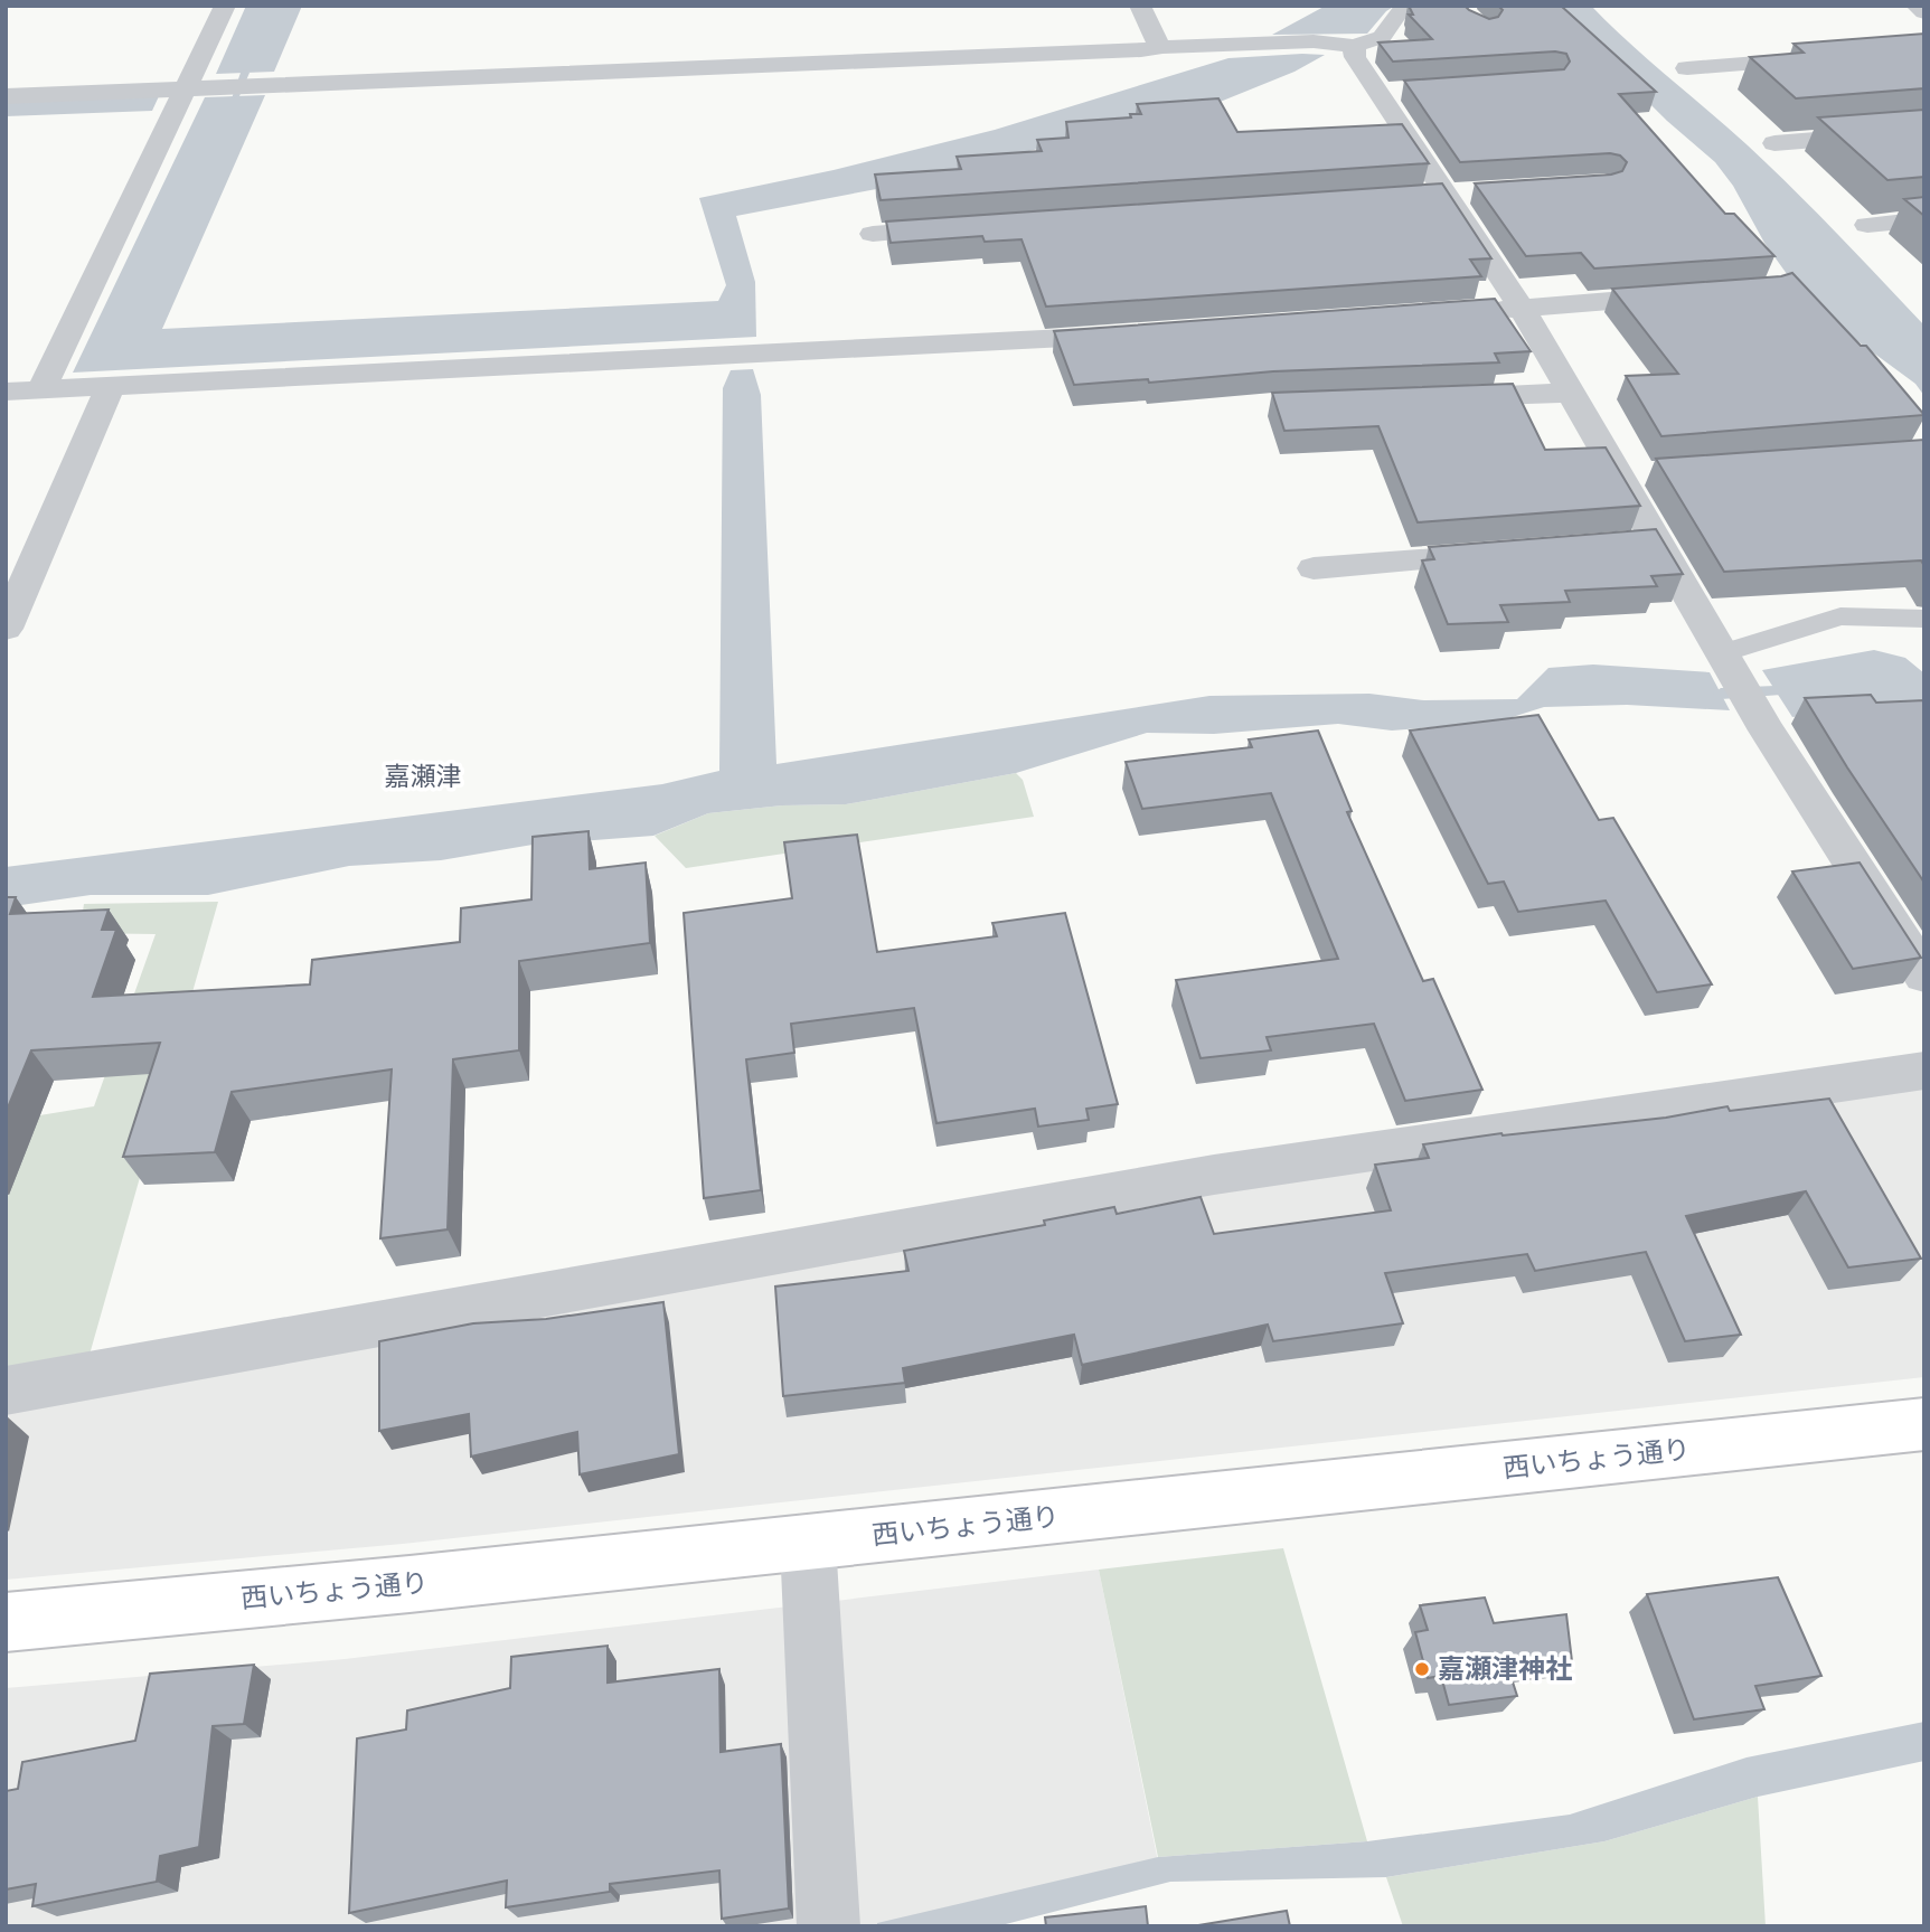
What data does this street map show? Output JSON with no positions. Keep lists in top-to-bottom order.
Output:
{
  "streets": {
    "highway": ["西いちょう通り"]
  },
  "districts": ["嘉瀬津"],
  "places": ["嘉瀬津神社"]
}
